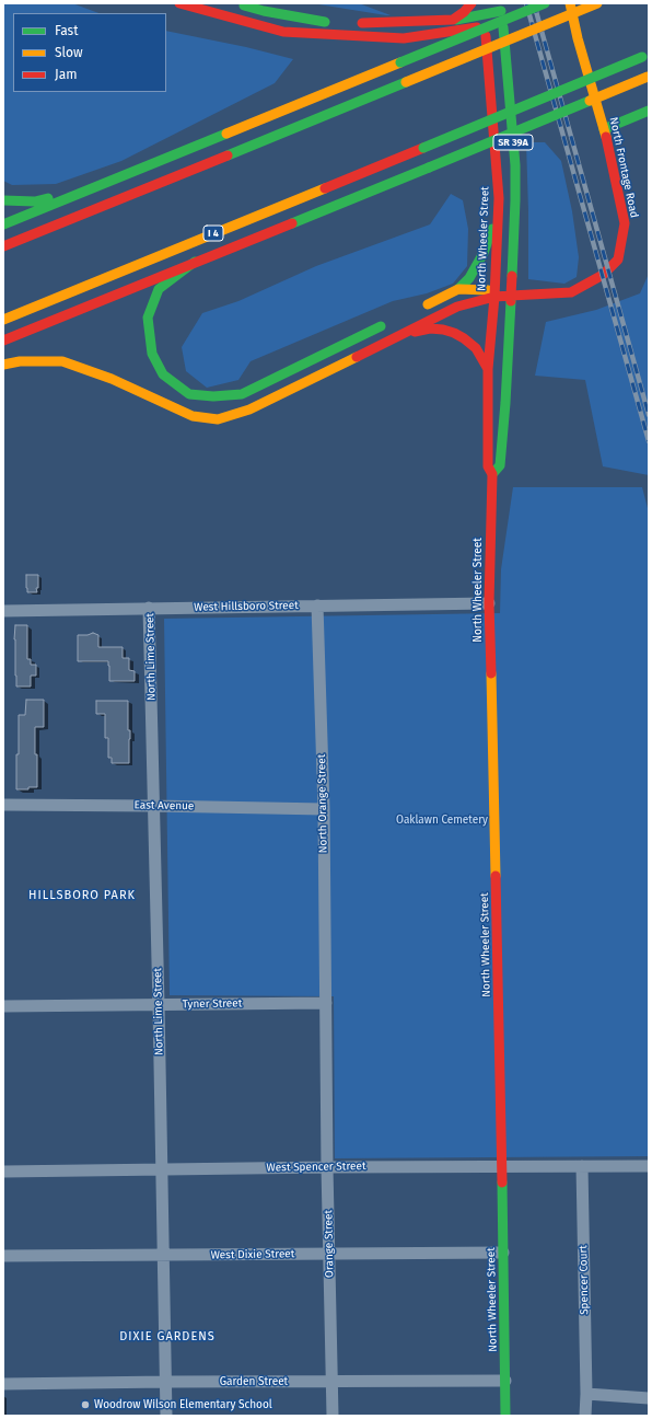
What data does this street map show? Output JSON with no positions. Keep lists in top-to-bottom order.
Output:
{
  "streets": {
    "main road": [
      "SR 39A",
      "North Frontage Road",
      "I 4",
      "North Wheeler Street"
    ],
    "street": [
      "West Hillsboro Street",
      "North Lime Street",
      "North Orange Street",
      "East Avenue",
      "Tyner Street",
      "West Spencer Street",
      "Orange Street",
      "West Dixie Street",
      "Spencer Court",
      "Garden Street"
    ]
  },
  "crossings": [
    ["SR 39A", "North Wheeler Street"],
    ["North Frontage Road", "North Wheeler Street"],
    ["North Wheeler Street", "West Hillsboro Street"],
    ["North Wheeler Street", "West Spencer Street"],
    ["North Wheeler Street", "West Dixie Street"],
    ["North Wheeler Street", "Garden Street"],
    ["West Hillsboro Street", "North Lime Street"],
    ["West Hillsboro Street", "North Orange Street"],
    ["North Lime Street", "East Avenue"],
    ["North Lime Street", "Tyner Street"],
    ["North Lime Street", "West Spencer Street"],
    ["North Lime Street", "West Dixie Street"],
    ["North Lime Street", "Garden Street"],
    ["North Orange Street", "East Avenue"],
    ["North Orange Street", "Tyner Street"],
    ["North Orange Street", "Orange Street"],
    ["Tyner Street", "Orange Street"],
    ["West Spencer Street", "Orange Street"],
    ["West Spencer Street", "Spencer Court"],
    ["Orange Street", "West Dixie Street"],
    ["Orange Street", "Garden Street"]
  ],
  "districts": ["HILLSBORO PARK", "DIXIE GARDENS"],
  "parks": ["Oaklawn Cemetery"],
  "places": ["Woodrow Wilson Elementary School"],
  "legend": ["Fast", "Slow", "Jam"]
}
